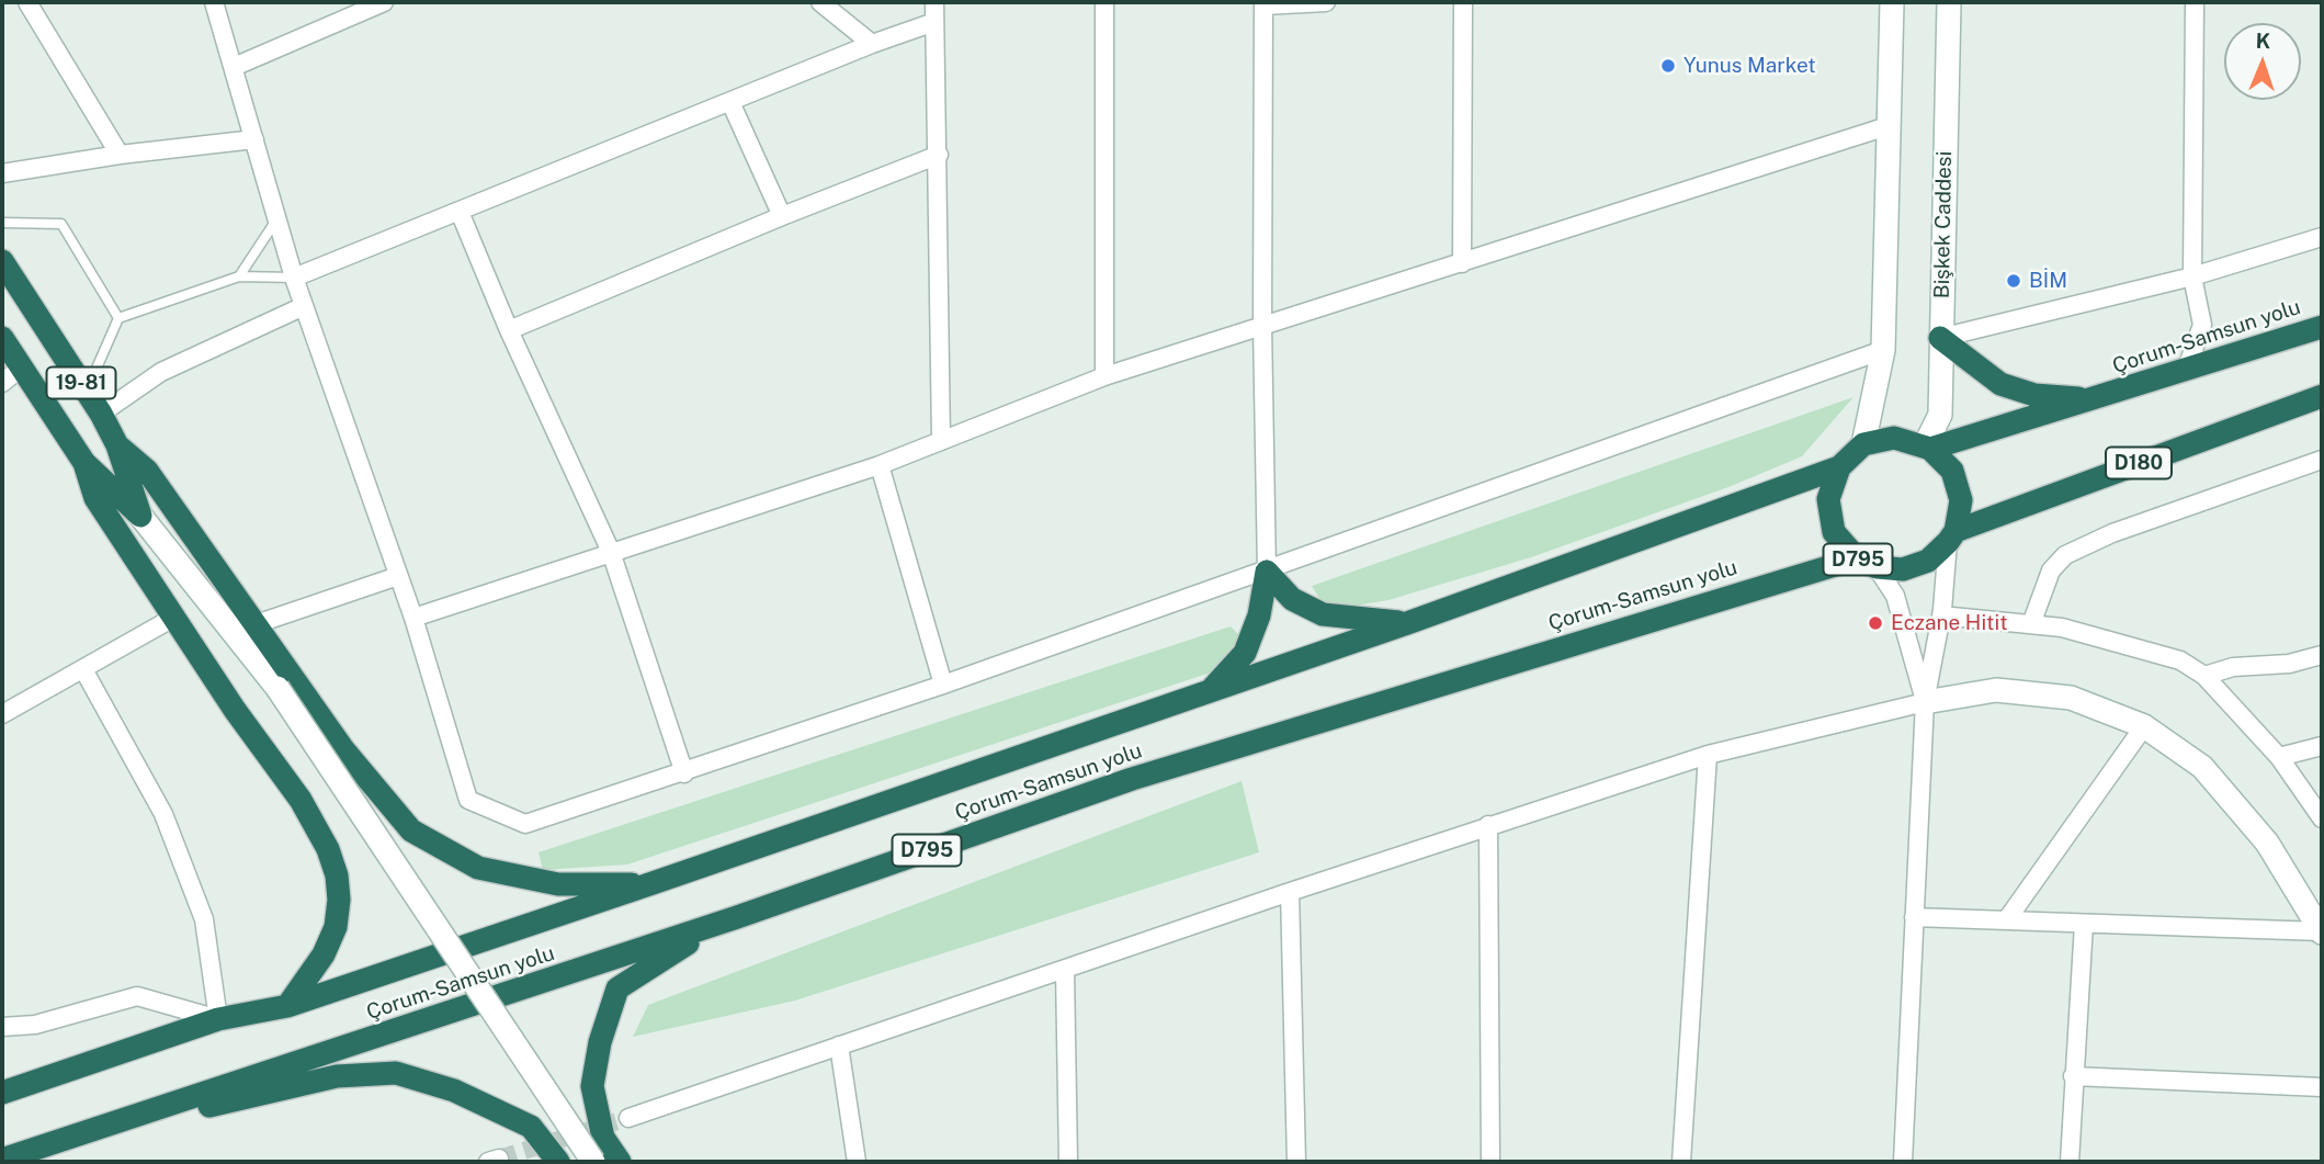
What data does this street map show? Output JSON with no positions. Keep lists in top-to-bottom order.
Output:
{
  "streets": {
    "highway": [
      "Çorum-Samsun yolu",
      "19-81",
      "D180",
      "D795"
    ],
    "street": ["Bişkek Caddesi"]
  },
  "crossings": [
    ["Bişkek Caddesi", "Çorum-Samsun yolu"],
    ["Bişkek Caddesi", "D795"],
    ["Çorum-Samsun yolu", "D795"]
  ],
  "places": ["Yunus Market", "BİM", "Eczane Hitit"],
  "north": "top"
}
